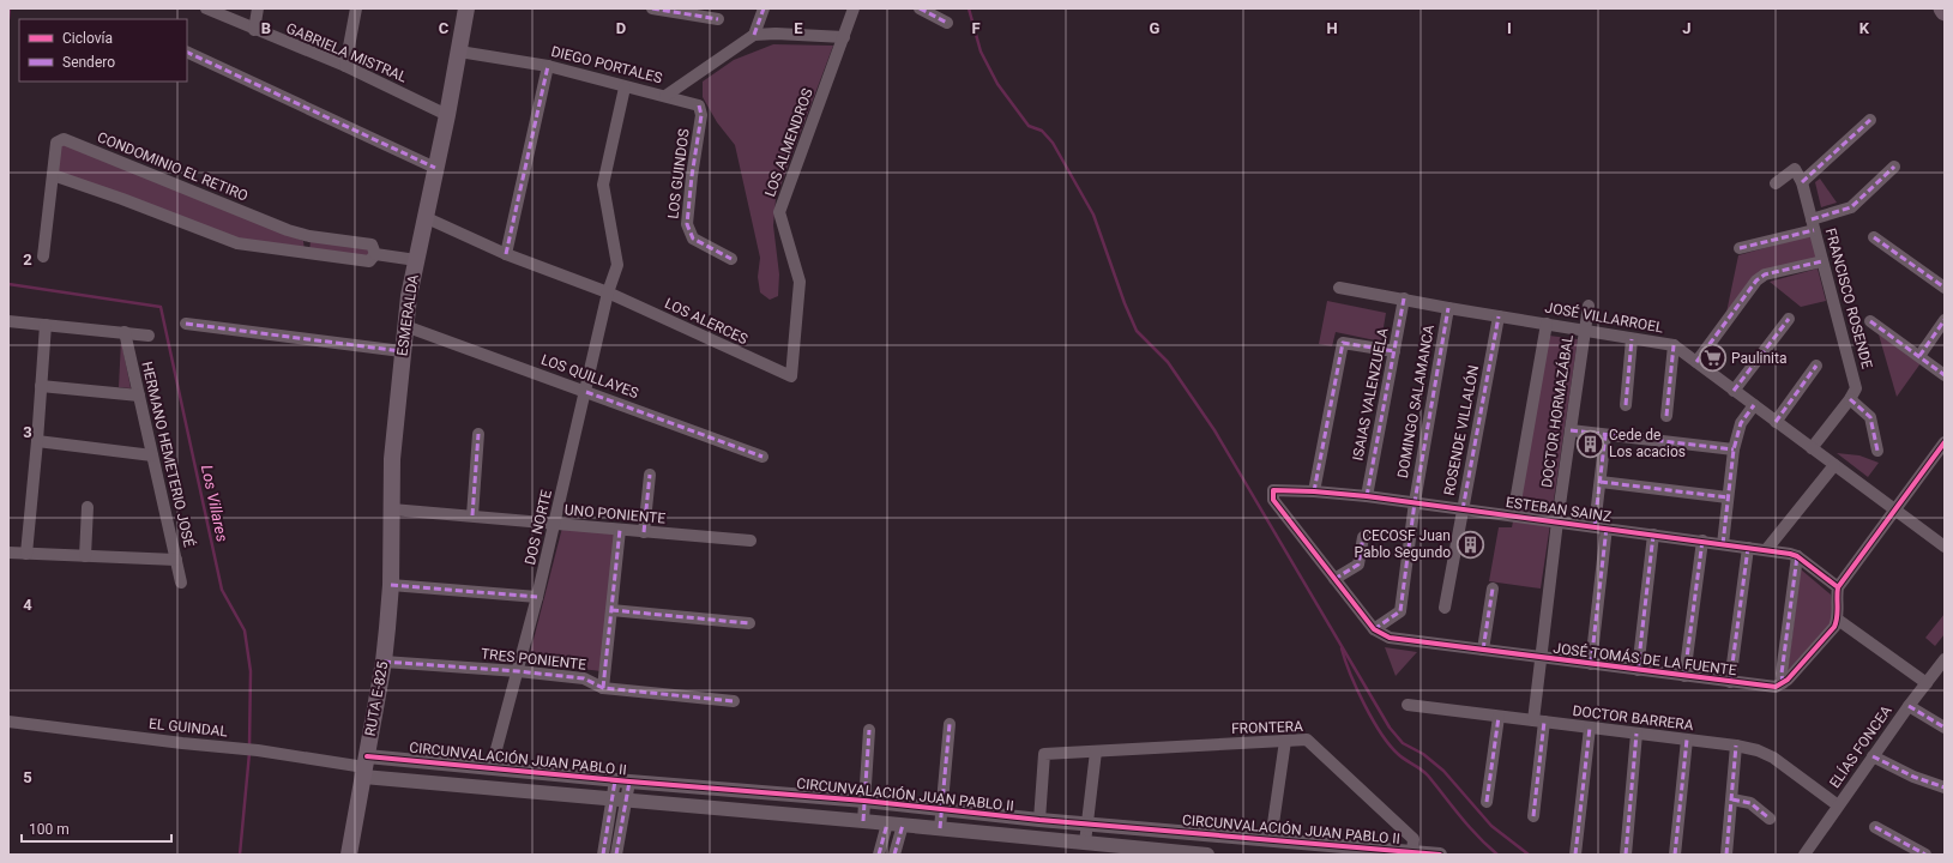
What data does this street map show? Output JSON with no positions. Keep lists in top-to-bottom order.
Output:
{
  "streets": {
    "main road": ["ESMERALDA", "RUTA E-825"],
    "street": [
      "GABRIELA MISTRAL",
      "DIEGO PORTALES",
      "LOS ALMENDROS",
      "CONDOMINIO EL RETIRO",
      "LOS GUINDOS",
      "FRANCISCO ROSENDE",
      "JOSÉ VILLARROEL",
      "LOS ALERCES",
      "LOS QUILLAYES",
      "ISAIAS VALENZUELA",
      "DOMINGO SALAMANCA",
      "DOCTOR HORMAZÁBAL",
      "ROSENDE VILLALÓN",
      "HERMANO HEMETERIO JOSÉ",
      "ESTEBAN SAINZ",
      "UNO PONIENTE",
      "DOS NORTE",
      "TRES PONIENTE",
      "JOSÉ TOMÁS DE LA FUENTE",
      "DOCTOR BARRERA",
      "EL GUINDAL",
      "FRONTERA",
      "ELÍAS FONCEA",
      "CIRCUNVALACIÓN JUAN PABLO II"
    ]
  },
  "crossings": [
    ["GABRIELA MISTRAL", "ESMERALDA"],
    ["DIEGO PORTALES", "LOS GUINDOS"],
    ["DIEGO PORTALES", "ESMERALDA"],
    ["LOS ALMENDROS", "LOS ALERCES"],
    ["CONDOMINIO EL RETIRO", "ESMERALDA"],
    ["ESMERALDA", "LOS ALERCES"],
    ["ESMERALDA", "LOS QUILLAYES"],
    ["ESMERALDA", "UNO PONIENTE"],
    ["ESMERALDA", "RUTA E-825"],
    ["JOSÉ VILLARROEL", "ISAIAS VALENZUELA"],
    ["JOSÉ VILLARROEL", "DOMINGO SALAMANCA"],
    ["JOSÉ VILLARROEL", "DOCTOR HORMAZÁBAL"],
    ["JOSÉ VILLARROEL", "ROSENDE VILLALÓN"],
    ["LOS ALERCES", "DOS NORTE"],
    ["LOS QUILLAYES", "DOS NORTE"],
    ["ISAIAS VALENZUELA", "ESTEBAN SAINZ"],
    ["DOMINGO SALAMANCA", "ESTEBAN SAINZ"],
    ["DOMINGO SALAMANCA", "JOSÉ TOMÁS DE LA FUENTE"],
    ["DOCTOR HORMAZÁBAL", "ESTEBAN SAINZ"],
    ["DOCTOR HORMAZÁBAL", "JOSÉ TOMÁS DE LA FUENTE"],
    ["DOCTOR HORMAZÁBAL", "DOCTOR BARRERA"],
    ["ROSENDE VILLALÓN", "ESTEBAN SAINZ"],
    ["ESTEBAN SAINZ", "JOSÉ TOMÁS DE LA FUENTE"],
    ["UNO PONIENTE", "DOS NORTE"],
    ["DOS NORTE", "TRES PONIENTE"],
    ["DOS NORTE", "CIRCUNVALACIÓN JUAN PABLO II"],
    ["TRES PONIENTE", "RUTA E-825"],
    ["RUTA E-825", "EL GUINDAL"],
    ["RUTA E-825", "CIRCUNVALACIÓN JUAN PABLO II"],
    ["DOCTOR BARRERA", "ELÍAS FONCEA"],
    ["EL GUINDAL", "CIRCUNVALACIÓN JUAN PABLO II"],
    ["FRONTERA", "CIRCUNVALACIÓN JUAN PABLO II"]
  ],
  "water": ["Los Villares"],
  "places": {
    "supermarket": ["Paulinita"],
    "building": ["Cede de Los acacios", "CECOSF Juan Pablo Segundo"]
  },
  "legend": ["Ciclovía", "Sendero"],
  "scale_bar": "100 m",
  "grid": {
    "columns": [
      "B",
      "C",
      "D",
      "E",
      "F",
      "G",
      "H",
      "I",
      "J",
      "K"
    ],
    "rows": [
      "2",
      "3",
      "4",
      "5"
    ]
  }
}
